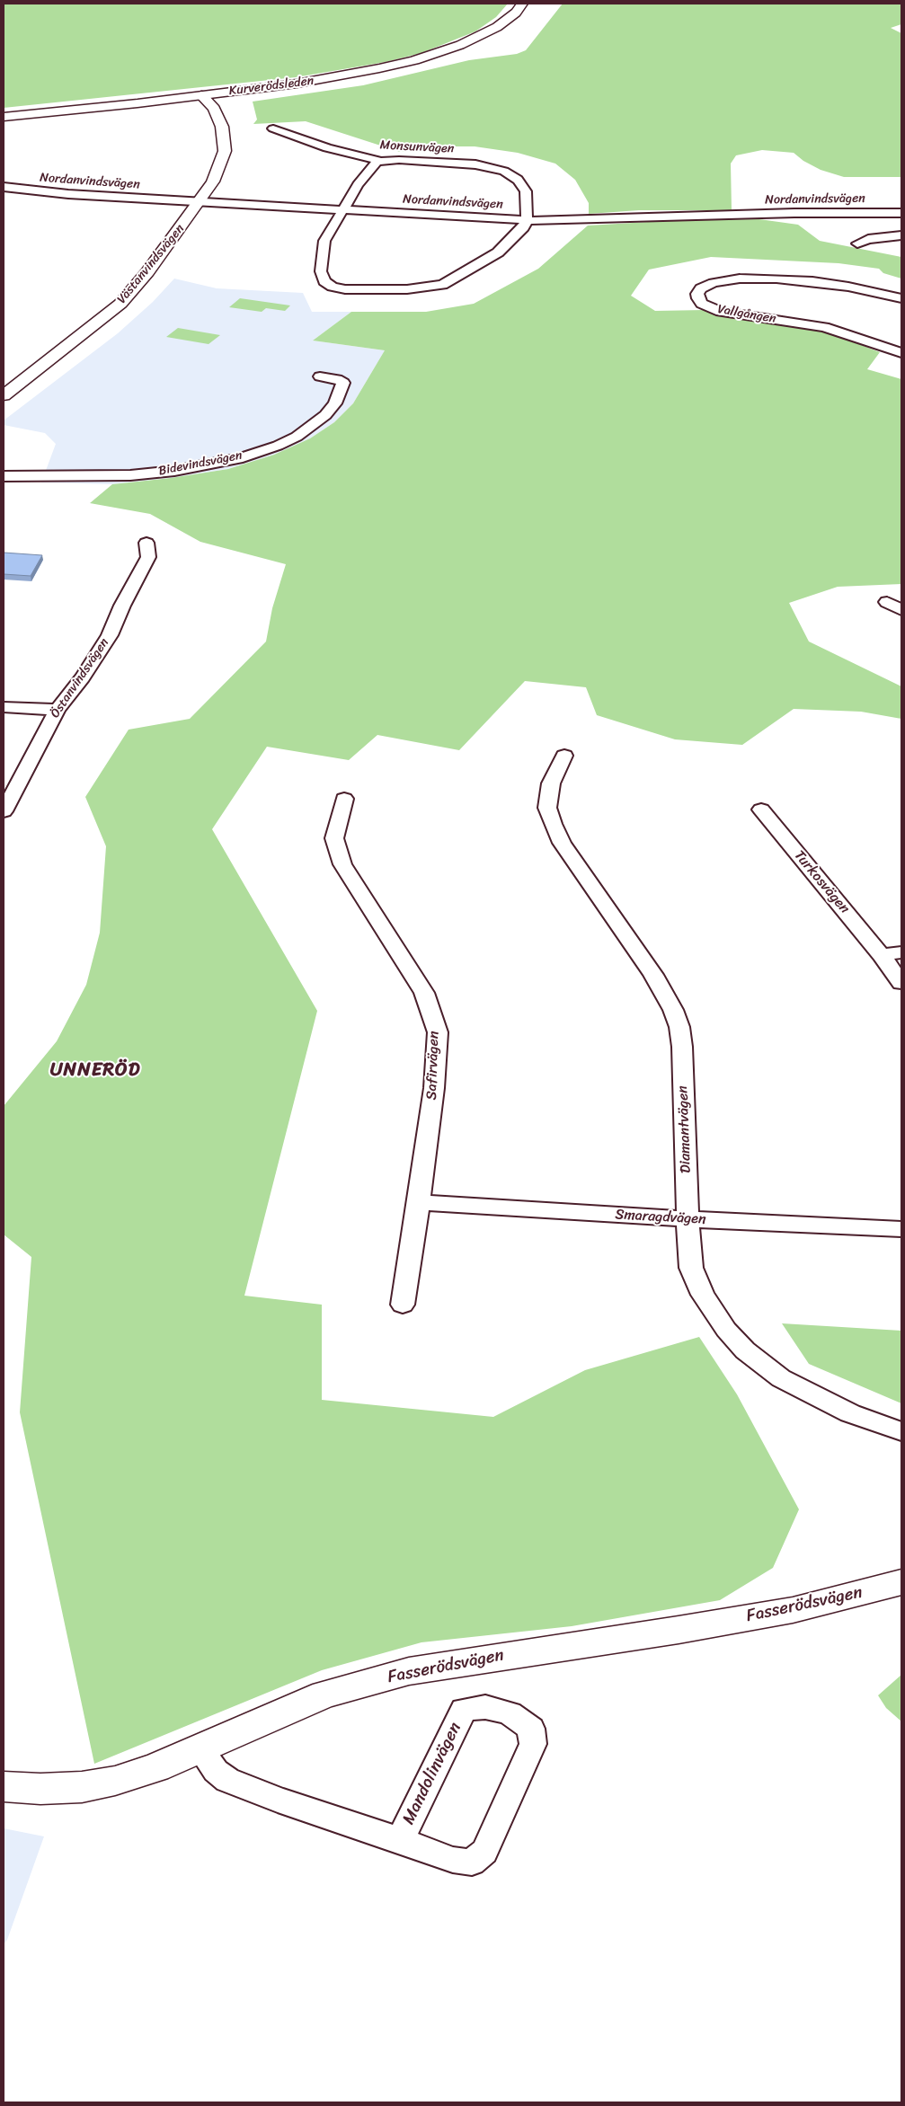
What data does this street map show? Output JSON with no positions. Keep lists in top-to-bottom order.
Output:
{
  "streets": {
    "street": [
      "Kurverödsleden",
      "Monsunvägen",
      "Nordanvindsvägen",
      "Västanvindsvägen",
      "Vallgången",
      "Bidevindsvägen",
      "Östanvindsvägen",
      "Turkosvägen",
      "Safirvägen",
      "Diamantvägen",
      "Smaragdvägen",
      "Fasserödsvägen",
      "Mandolinvägen"
    ]
  },
  "crossings": [
    ["Kurverödsleden", "Västanvindsvägen"],
    ["Monsunvägen", "Nordanvindsvägen"],
    ["Nordanvindsvägen", "Västanvindsvägen"],
    ["Safirvägen", "Smaragdvägen"],
    ["Diamantvägen", "Smaragdvägen"],
    ["Fasserödsvägen", "Mandolinvägen"]
  ],
  "districts": ["UNNERÖD"]
}
